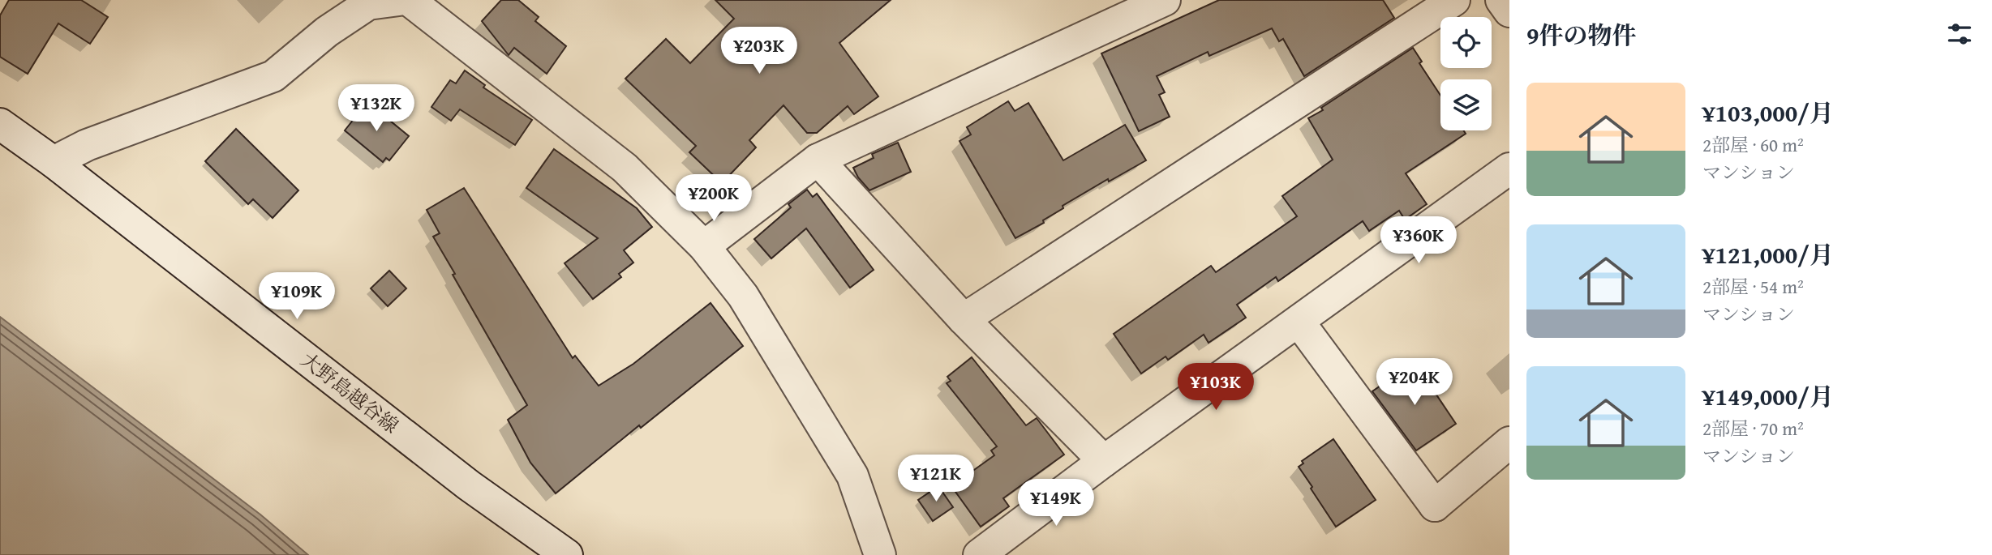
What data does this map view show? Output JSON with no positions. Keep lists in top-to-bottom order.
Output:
{
  "streets": {
    "street": ["大野島越谷線"]
  },
  "page": {
    "heading": "9件の物件",
    "price": [
      "¥203K",
      "¥132K",
      "¥200K",
      "¥360K",
      "¥109K",
      "¥204K",
      "¥103K",
      "¥121K",
      "¥149K"
    ],
    "list": [
      {
        "name": "¥103,000/月",
        "note": "2部屋 · 60 m² · マンション"
      },
      {
        "name": "¥121,000/月",
        "note": "2部屋 · 54 m² · マンション"
      },
      {
        "name": "¥149,000/月",
        "note": "2部屋 · 70 m² · マンション"
      }
    ]
  }
}
